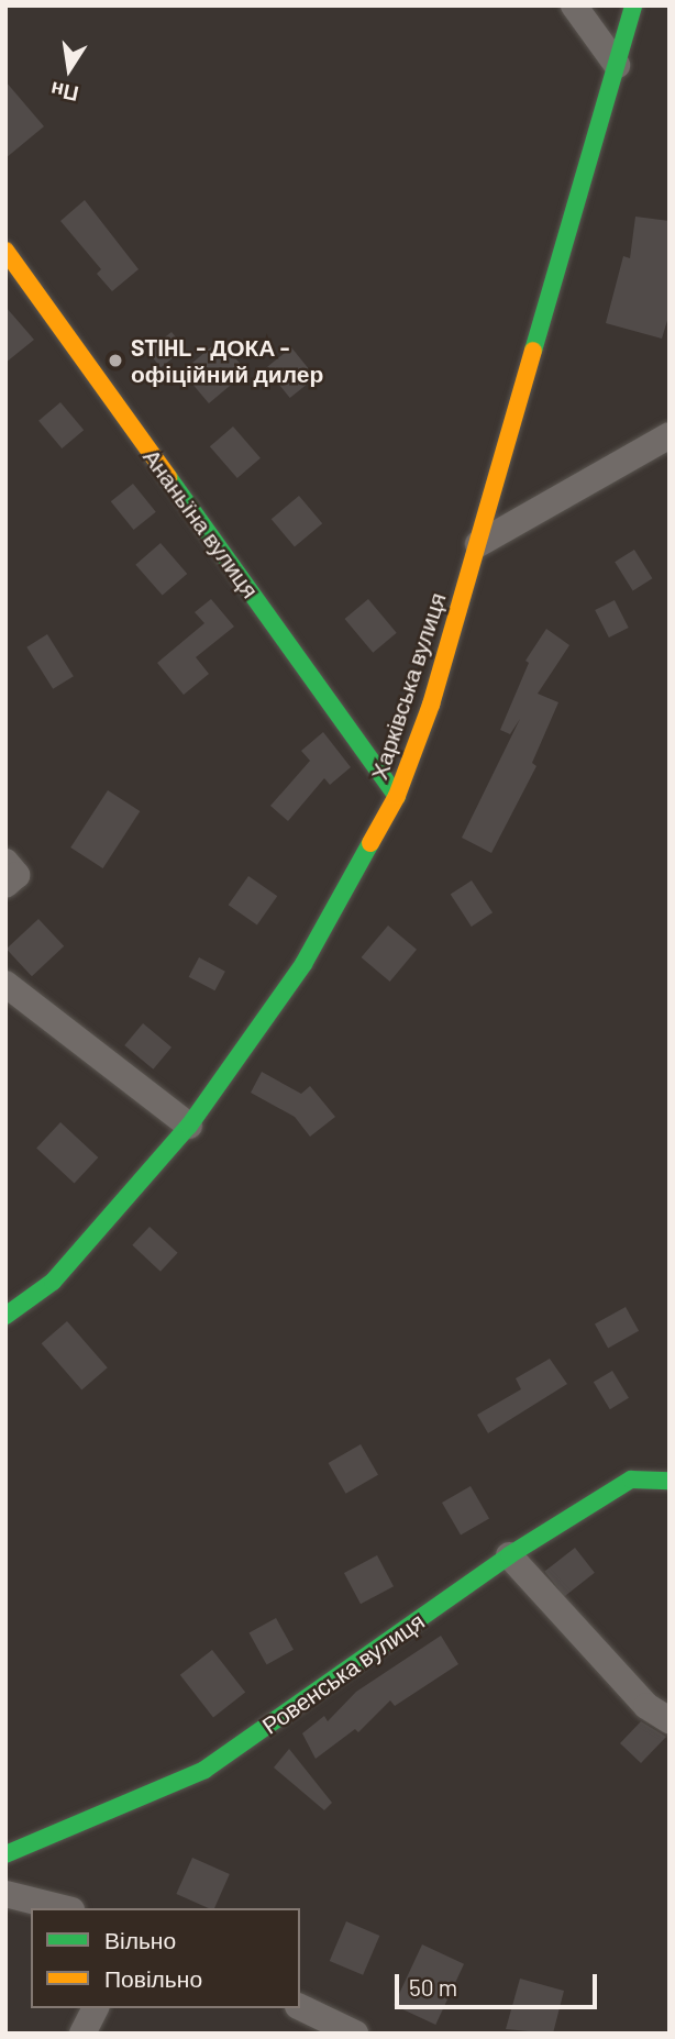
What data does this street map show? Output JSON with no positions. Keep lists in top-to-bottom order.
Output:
{
  "streets": {
    "main road": ["Ананьїна вулиця", "Харківська вулиця", "Ровенська вулиця"]
  },
  "crossings": [
    ["Ананьїна вулиця", "Харківська вулиця"]
  ],
  "places": ["STIHL - ДОКА - офіційний дилер"],
  "legend": ["Вільно", "Повільно"],
  "scale_bar": "50 m",
  "north": "bottom"
}
